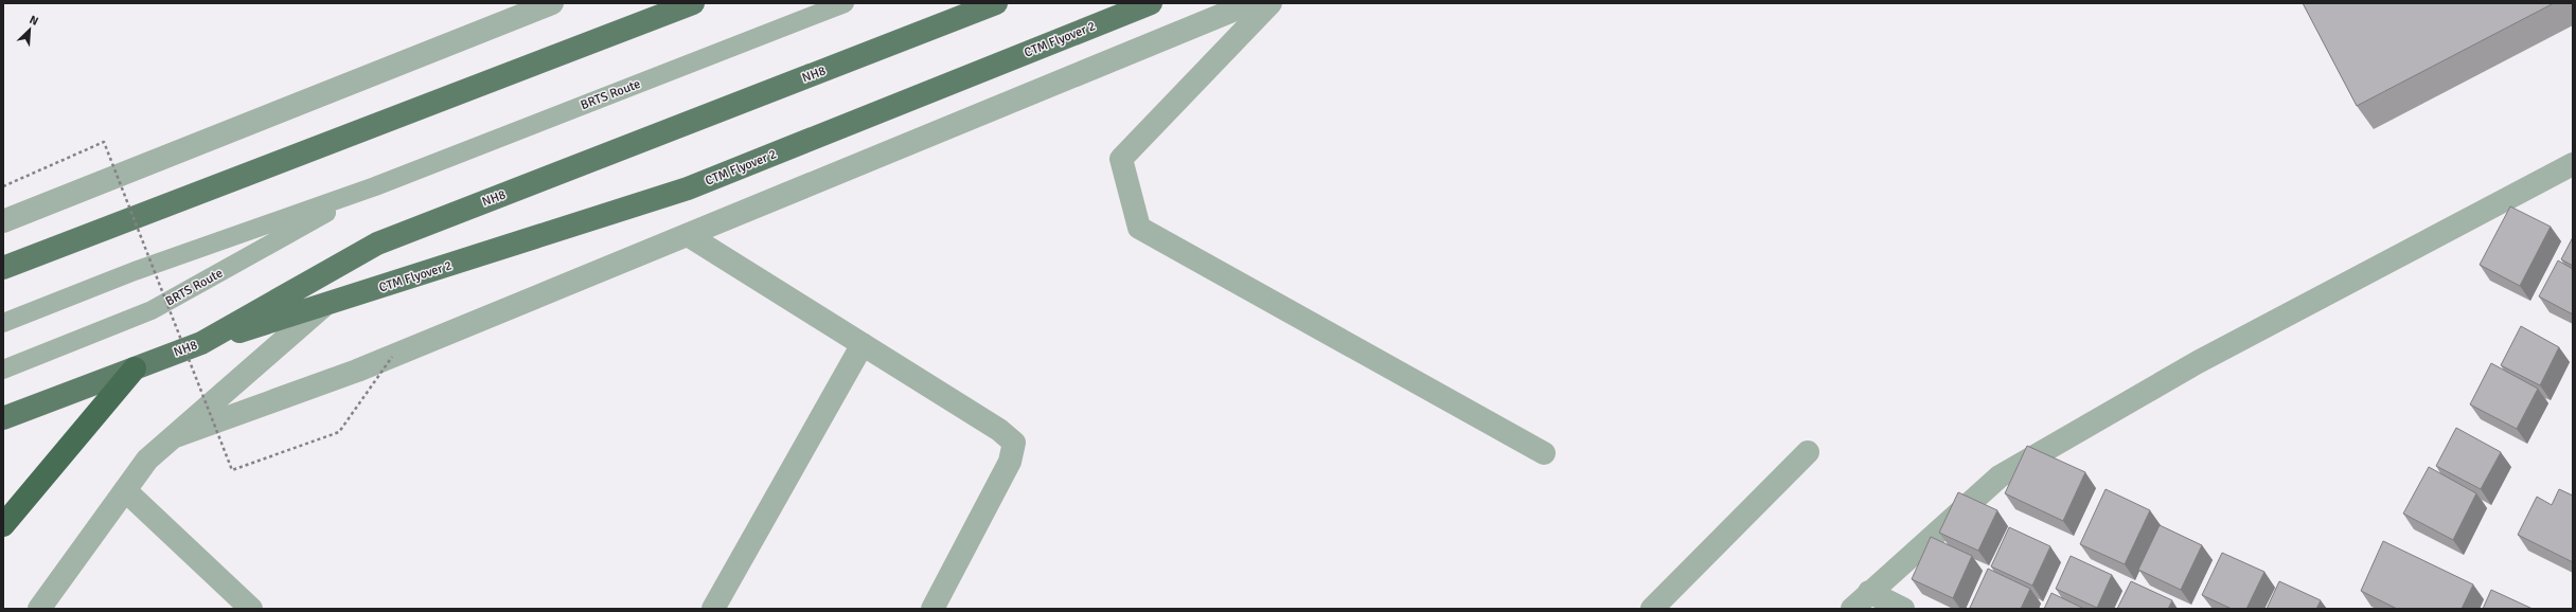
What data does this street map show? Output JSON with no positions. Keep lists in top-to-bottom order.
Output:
{
  "streets": {
    "main road": ["CTM Flyover 2", "NH8"],
    "lane": ["BRTS Route"]
  },
  "crossings": [
    ["CTM Flyover 2", "NH8"]
  ],
  "north": "top right"
}
